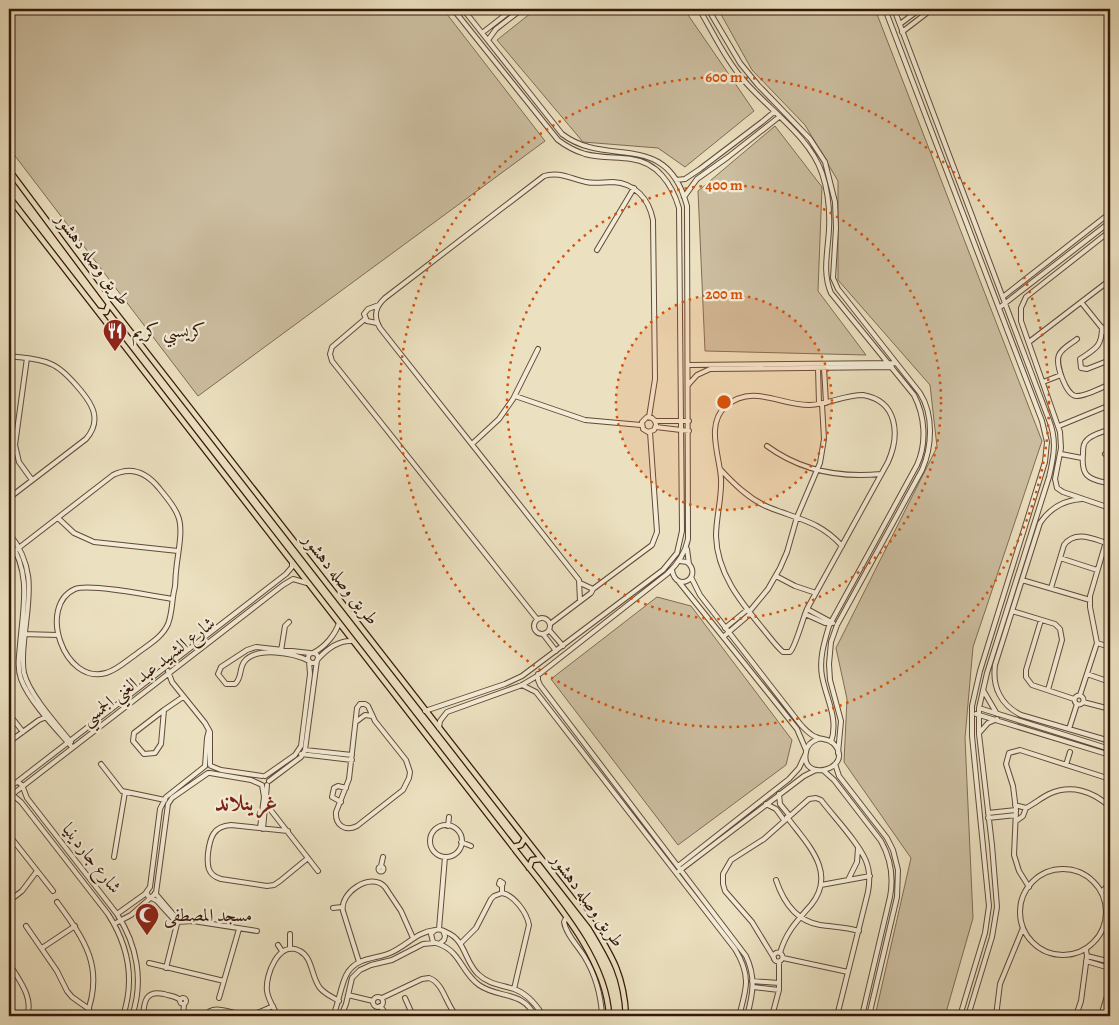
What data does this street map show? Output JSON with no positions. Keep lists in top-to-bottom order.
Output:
{
  "streets": {
    "main road": ["طريق وصله دهشور"],
    "street": ["شارع الشهيد عبد الغني الجمسي", "شارع جاردينيا"]
  },
  "crossings": [
    ["طريق وصله دهشور", "شارع الشهيد عبد الغني الجمسي"],
    ["شارع الشهيد عبد الغني الجمسي", "شارع جاردينيا"]
  ],
  "districts": ["غرينلاند"],
  "places": {
    "restaurant": ["كريسبي كريم"],
    "mosque": ["مسجد المصطفى"]
  },
  "rings": ["600 m", "400 m", "200 m"]
}
